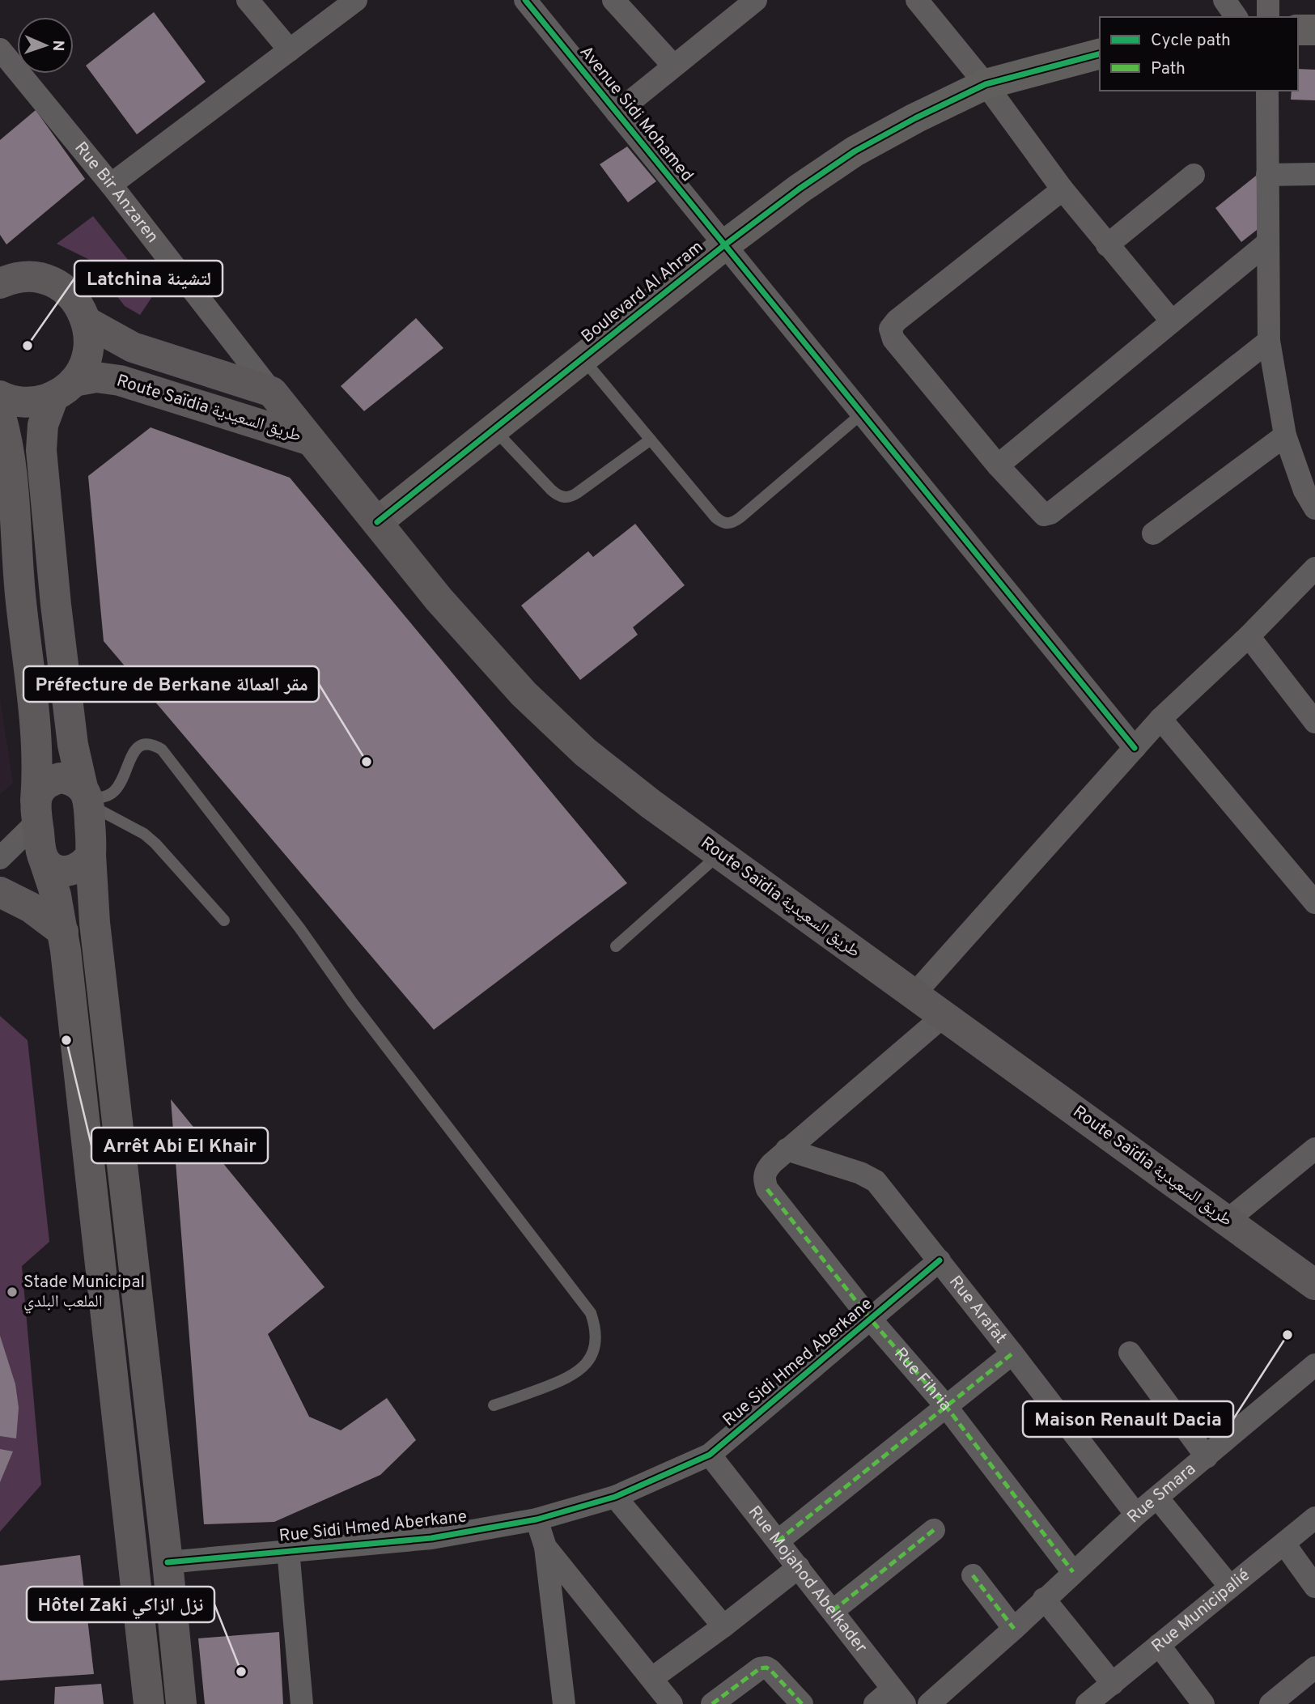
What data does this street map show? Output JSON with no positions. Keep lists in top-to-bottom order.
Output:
{
  "streets": {
    "highway": ["Route Saïdia طريق السعيدية"],
    "street": [
      "Avenue Sidi Mohamed",
      "Rue Bir Anzaren",
      "Boulevard Al Ahram",
      "Rue Arafat",
      "Rue Sidi Hmed Aberkane",
      "Rue Fihria",
      "Rue Smara",
      "Rue Mojahod Abelkader",
      "Rue Municipalié"
    ]
  },
  "crossings": [
    ["Avenue Sidi Mohamed", "Boulevard Al Ahram"],
    ["Rue Bir Anzaren", "Route Saïdia طريق السعيدية"],
    ["Boulevard Al Ahram", "Route Saïdia طريق السعيدية"],
    ["Rue Arafat", "Rue Sidi Hmed Aberkane"],
    ["Rue Arafat", "Rue Fihria"],
    ["Rue Arafat", "Rue Smara"],
    ["Rue Sidi Hmed Aberkane", "Rue Fihria"],
    ["Rue Sidi Hmed Aberkane", "Rue Mojahod Abelkader"],
    ["Rue Fihria", "Rue Smara"]
  ],
  "places": [
    "Latchina لتشينة",
    "Préfecture de Berkane مقر العمالة",
    "Arrêt Abi El Khair",
    "Stade Municipal الملعب البلدي",
    "Maison Renault Dacia",
    "Hôtel Zaki نزل الزاكي"
  ],
  "legend": ["Cycle path", "Path"],
  "north": "right"
}
